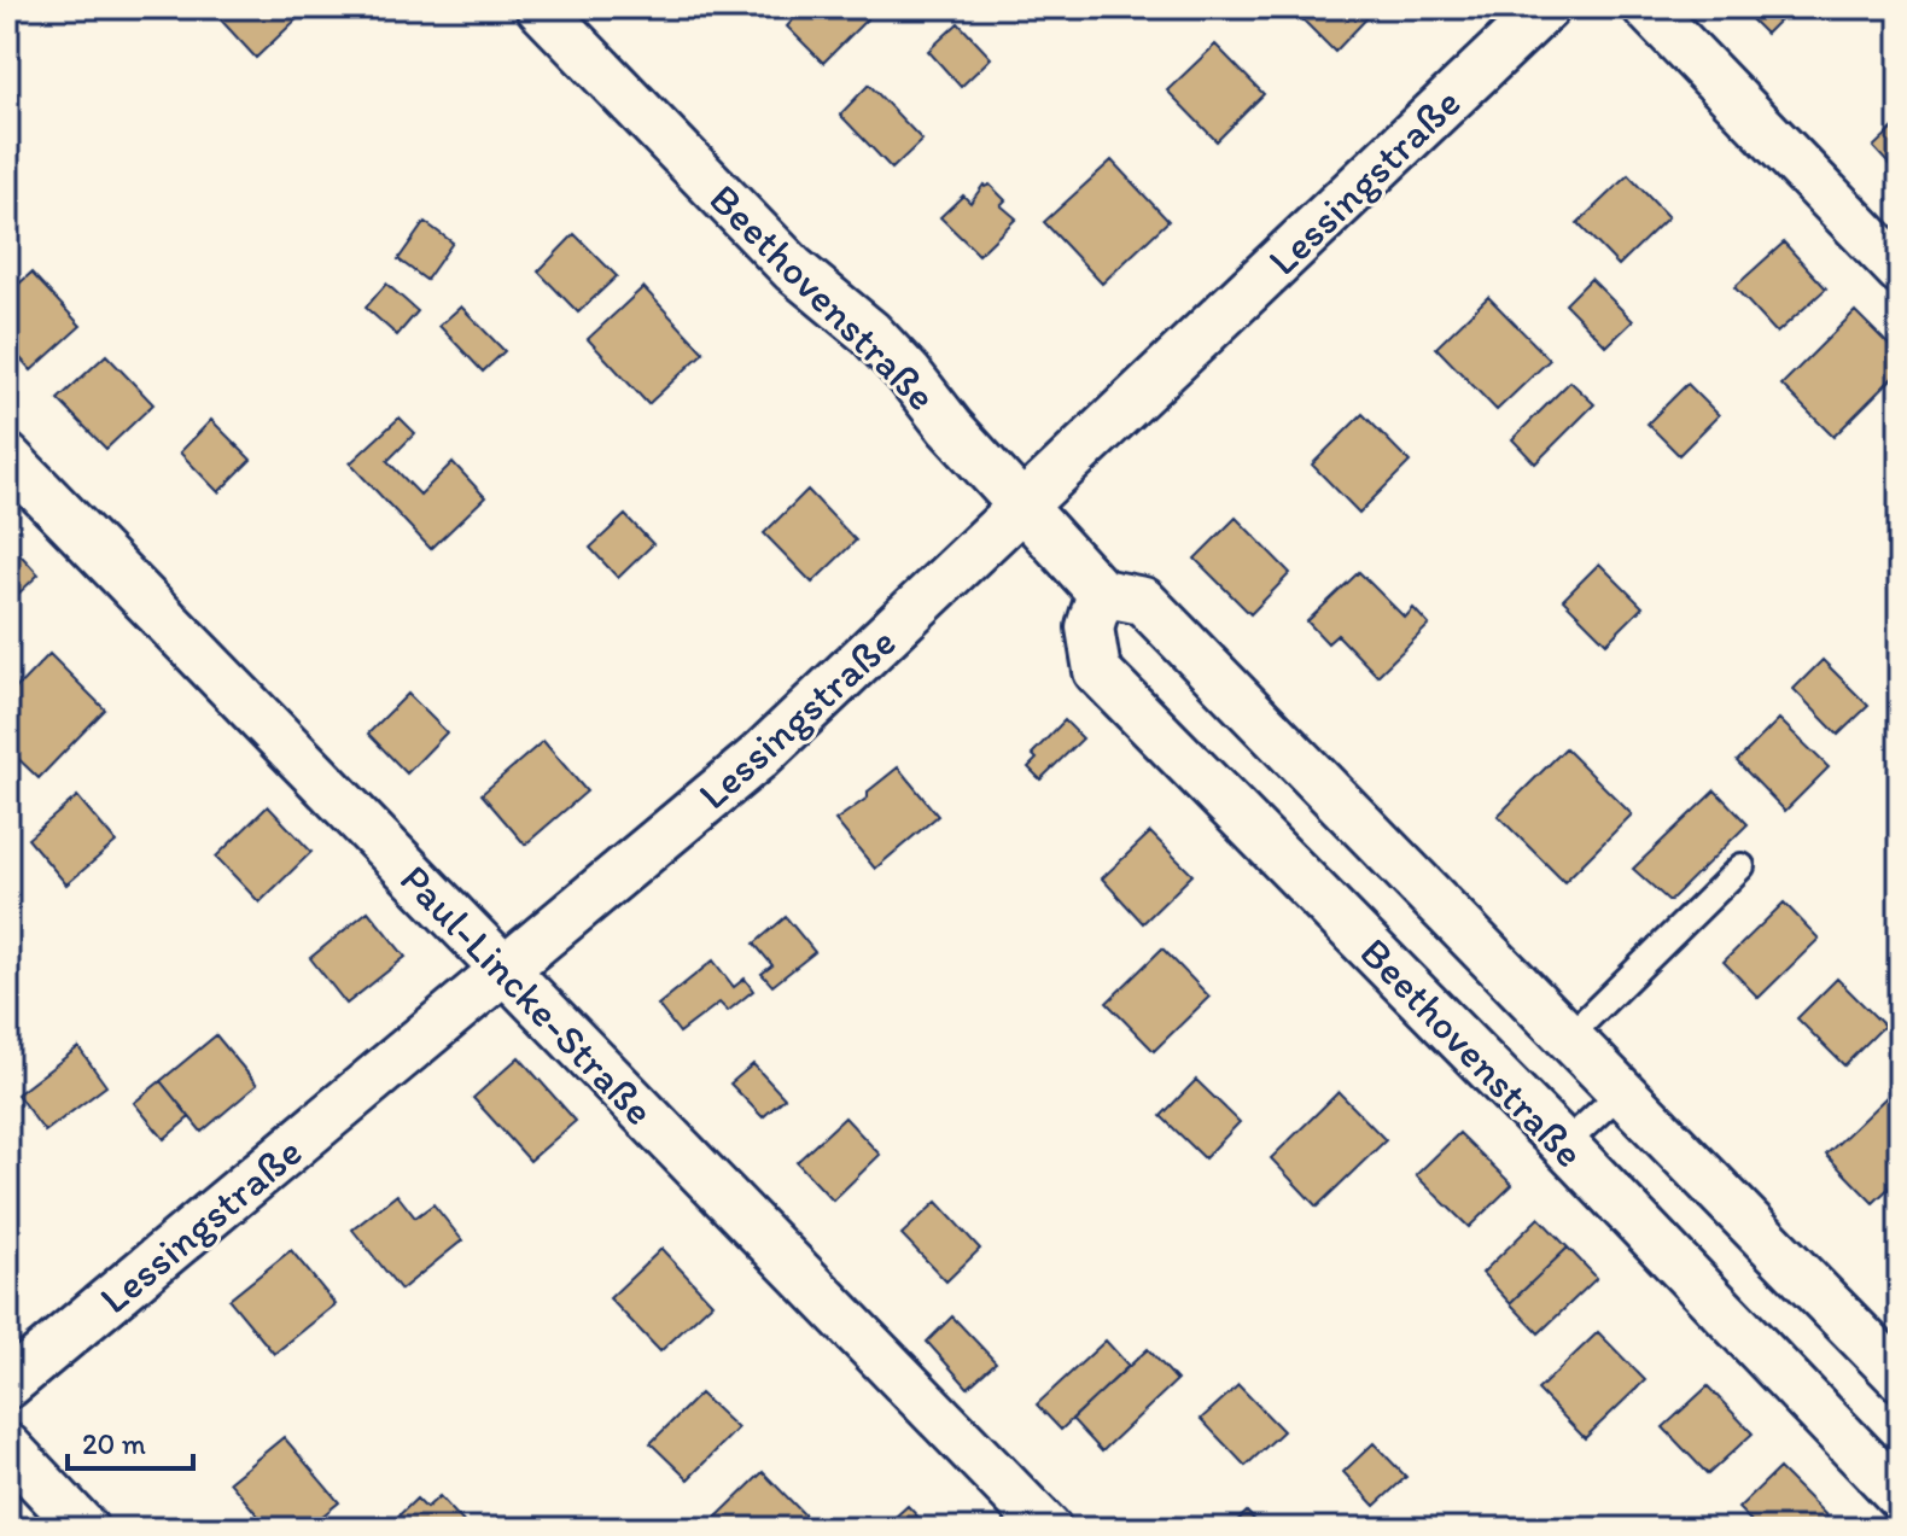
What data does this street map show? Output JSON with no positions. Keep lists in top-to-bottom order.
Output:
{
  "streets": {
    "street": ["Lessingstraße", "Beethovenstraße", "Paul-Lincke-Straße"]
  },
  "crossings": [
    ["Lessingstraße", "Beethovenstraße"],
    ["Lessingstraße", "Paul-Lincke-Straße"]
  ],
  "scale_bar": "20 m"
}
